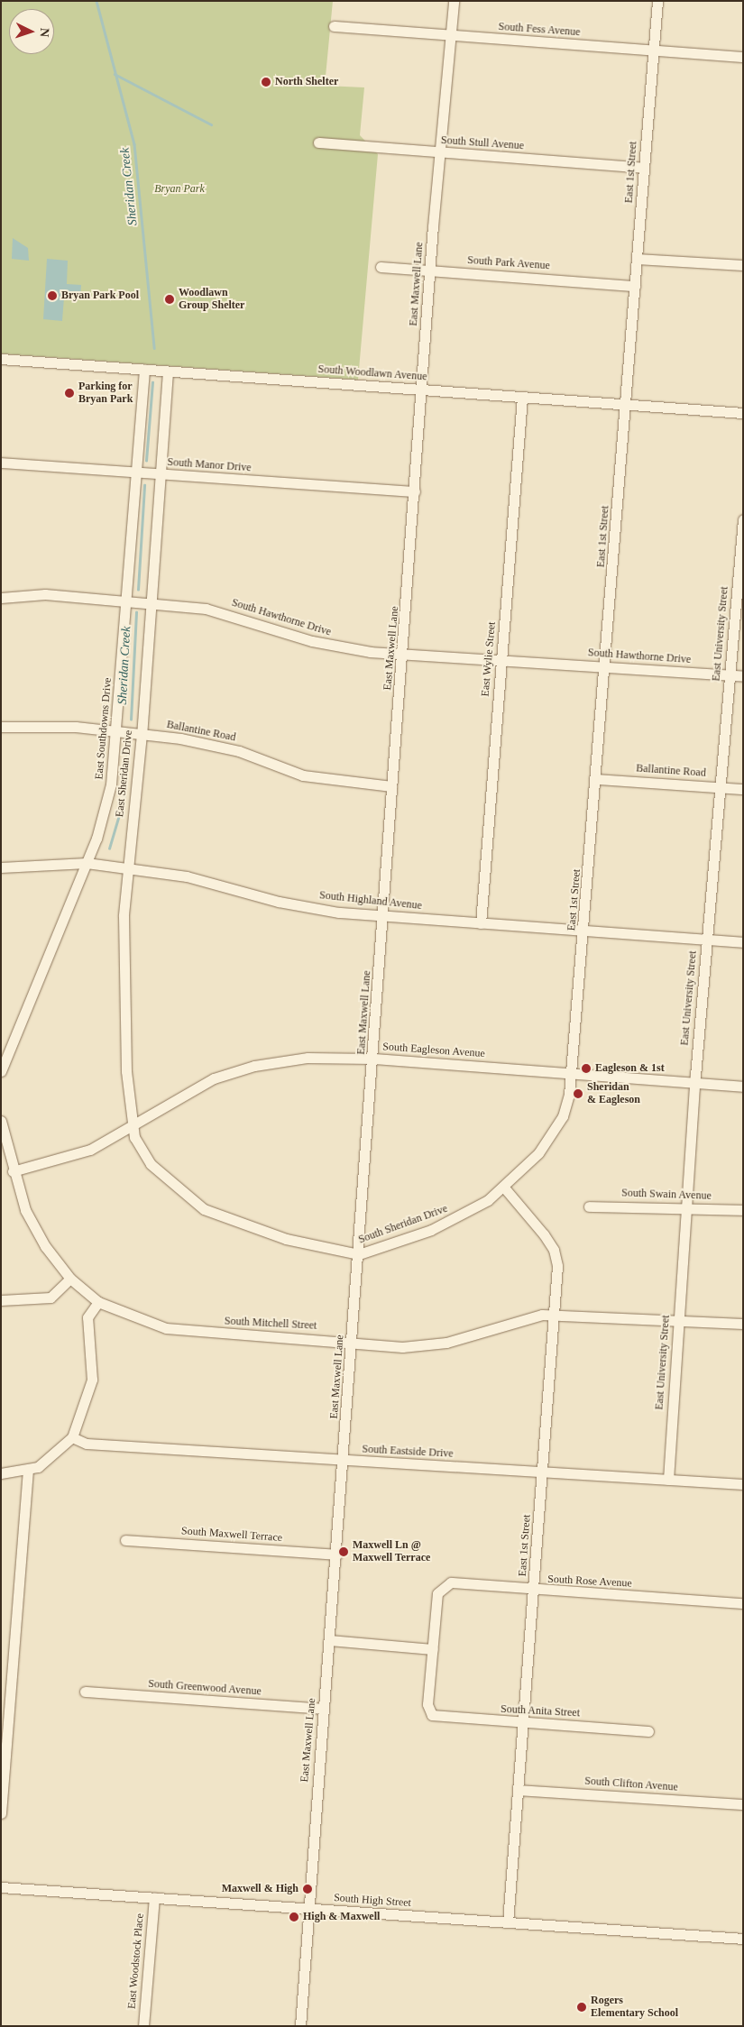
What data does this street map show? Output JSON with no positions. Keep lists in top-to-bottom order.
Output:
{
  "streets": {
    "street": [
      "South Fess Avenue",
      "South Stull Avenue",
      "East 1st Street",
      "South Park Avenue",
      "East Maxwell Lane",
      "South Woodlawn Avenue",
      "South Manor Drive",
      "South Hawthorne Drive",
      "East University Street",
      "East Wylie Street",
      "East Southdowns Drive",
      "Ballantine Road",
      "East Sheridan Drive",
      "South Highland Avenue",
      "South Eagleson Avenue",
      "South Swain Avenue",
      "South Sheridan Drive",
      "South Mitchell Street",
      "South Eastside Drive",
      "South Maxwell Terrace",
      "South Rose Avenue",
      "South Greenwood Avenue",
      "South Anita Street",
      "South Clifton Avenue",
      "South High Street",
      "East Woodstock Place"
    ]
  },
  "crossings": [
    ["South Fess Avenue", "East 1st Street"],
    ["South Fess Avenue", "East Maxwell Lane"],
    ["South Stull Avenue", "East 1st Street"],
    ["South Stull Avenue", "East Maxwell Lane"],
    ["East 1st Street", "South Park Avenue"],
    ["East 1st Street", "South Woodlawn Avenue"],
    ["East 1st Street", "South Hawthorne Drive"],
    ["East 1st Street", "Ballantine Road"],
    ["East 1st Street", "South Highland Avenue"],
    ["East 1st Street", "South Eagleson Avenue"],
    ["East 1st Street", "South Sheridan Drive"],
    ["East 1st Street", "South Mitchell Street"],
    ["East 1st Street", "South Eastside Drive"],
    ["East 1st Street", "South Rose Avenue"],
    ["East 1st Street", "South Anita Street"],
    ["East 1st Street", "South Clifton Avenue"],
    ["East 1st Street", "South High Street"],
    ["South Park Avenue", "East Maxwell Lane"],
    ["East Maxwell Lane", "South Woodlawn Avenue"],
    ["East Maxwell Lane", "South Manor Drive"],
    ["East Maxwell Lane", "South Hawthorne Drive"],
    ["East Maxwell Lane", "Ballantine Road"],
    ["East Maxwell Lane", "South Highland Avenue"],
    ["East Maxwell Lane", "South Eagleson Avenue"],
    ["East Maxwell Lane", "South Sheridan Drive"],
    ["East Maxwell Lane", "South Mitchell Street"],
    ["East Maxwell Lane", "South Eastside Drive"],
    ["East Maxwell Lane", "South Maxwell Terrace"],
    ["East Maxwell Lane", "South Greenwood Avenue"],
    ["East Maxwell Lane", "South High Street"],
    ["South Woodlawn Avenue", "East Wylie Street"],
    ["South Woodlawn Avenue", "East Southdowns Drive"],
    ["South Woodlawn Avenue", "East Sheridan Drive"],
    ["South Manor Drive", "East Southdowns Drive"],
    ["South Manor Drive", "East Sheridan Drive"],
    ["South Hawthorne Drive", "East University Street"],
    ["South Hawthorne Drive", "East Wylie Street"],
    ["South Hawthorne Drive", "East Southdowns Drive"],
    ["South Hawthorne Drive", "East Sheridan Drive"],
    ["East University Street", "Ballantine Road"],
    ["East University Street", "South Highland Avenue"],
    ["East University Street", "South Eagleson Avenue"],
    ["East University Street", "South Swain Avenue"],
    ["East University Street", "South Mitchell Street"],
    ["East University Street", "South Eastside Drive"],
    ["East Wylie Street", "South Highland Avenue"],
    ["East Southdowns Drive", "Ballantine Road"],
    ["East Southdowns Drive", "South Highland Avenue"],
    ["Ballantine Road", "East Sheridan Drive"],
    ["East Sheridan Drive", "South Highland Avenue"],
    ["East Sheridan Drive", "South Eagleson Avenue"],
    ["East Sheridan Drive", "South Sheridan Drive"],
    ["South Eagleson Avenue", "South Sheridan Drive"],
    ["South Rose Avenue", "South Anita Street"],
    ["South High Street", "East Woodstock Place"]
  ],
  "water": ["Sheridan Creek"],
  "parks": ["Bryan Park"],
  "places": [
    "North Shelter",
    "Bryan Park Pool",
    "Woodlawn Group Shelter",
    "Parking for Bryan Park",
    "Eagleson & 1st",
    "Sheridan & Eagleson",
    "Maxwell Ln @ Maxwell Terrace",
    "Maxwell & High",
    "High & Maxwell",
    "Rogers Elementary School"
  ],
  "north": "right"
}
